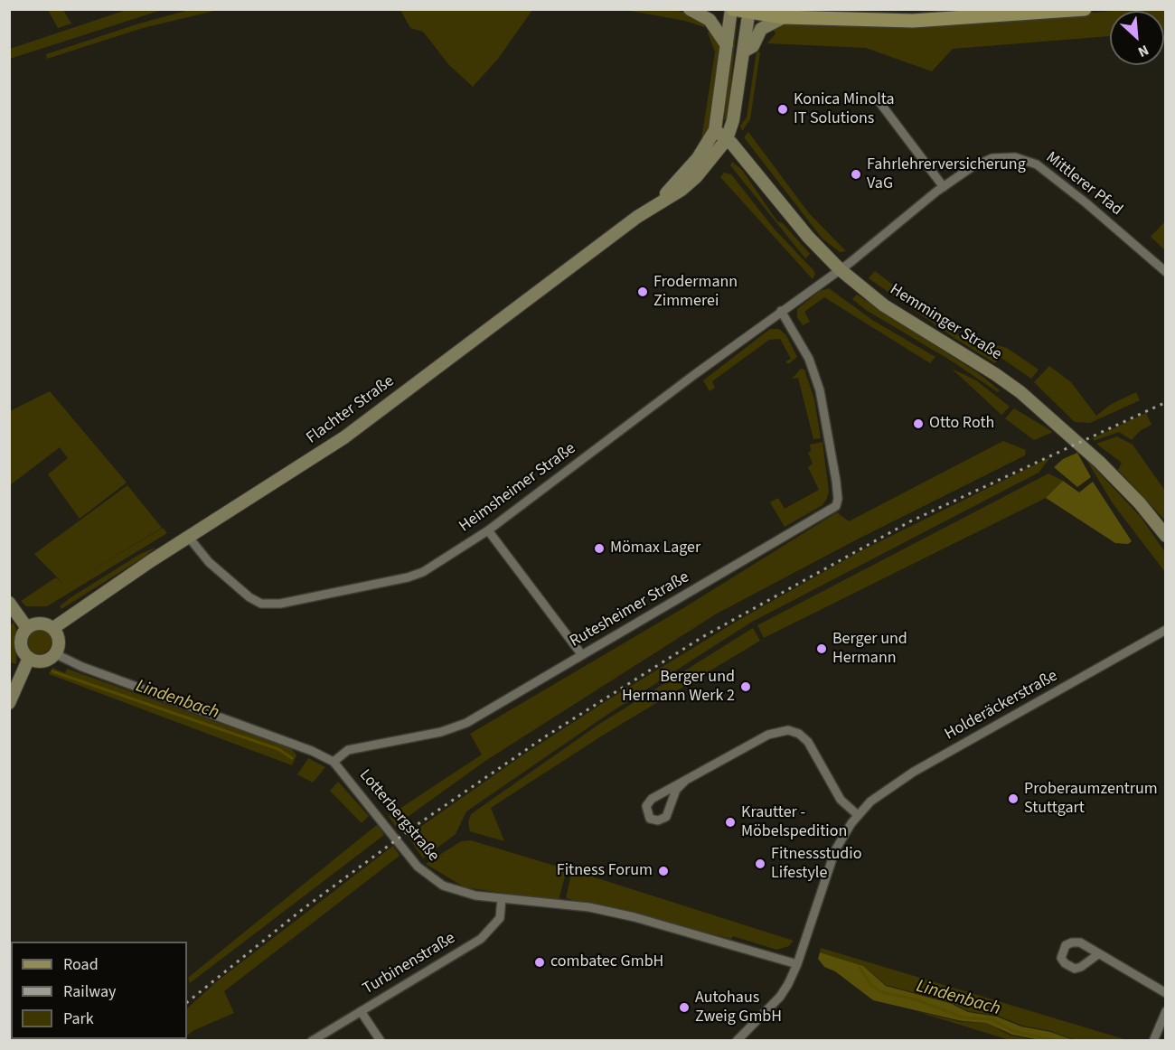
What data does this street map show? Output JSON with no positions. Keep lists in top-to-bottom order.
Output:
{
  "streets": {
    "main road": ["Hemminger Straße", "Flachter Straße"],
    "street": [
      "Mittlerer Pfad",
      "Heimsheimer Straße",
      "Rutesheimer Straße",
      "Holderäckerstraße",
      "Lotterbergstraße",
      "Turbinenstraße"
    ]
  },
  "crossings": [
    ["Mittlerer Pfad", "Hemminger Straße"],
    ["Mittlerer Pfad", "Heimsheimer Straße"],
    ["Hemminger Straße", "Flachter Straße"],
    ["Hemminger Straße", "Heimsheimer Straße"],
    ["Flachter Straße", "Heimsheimer Straße"],
    ["Flachter Straße", "Lotterbergstraße"],
    ["Heimsheimer Straße", "Rutesheimer Straße"],
    ["Rutesheimer Straße", "Lotterbergstraße"],
    ["Holderäckerstraße", "Lotterbergstraße"],
    ["Lotterbergstraße", "Turbinenstraße"]
  ],
  "water": ["Lindenbach"],
  "places": [
    "Konica Minolta IT Solutions",
    "Fahrlehrerversicherung VaG",
    "Frodermann Zimmerei",
    "Otto Roth",
    "Mömax Lager",
    "Berger und Hermann",
    "Berger und Hermann Werk 2",
    "Proberaumzentrum Stuttgart",
    "Krautter - Möbelspedition",
    "Fitnessstudio Lifestyle",
    "Fitness Forum",
    "combatec GmbH",
    "Autohaus Zweig GmbH"
  ],
  "legend": ["Road", "Railway", "Park"],
  "north": "bottom right"
}
